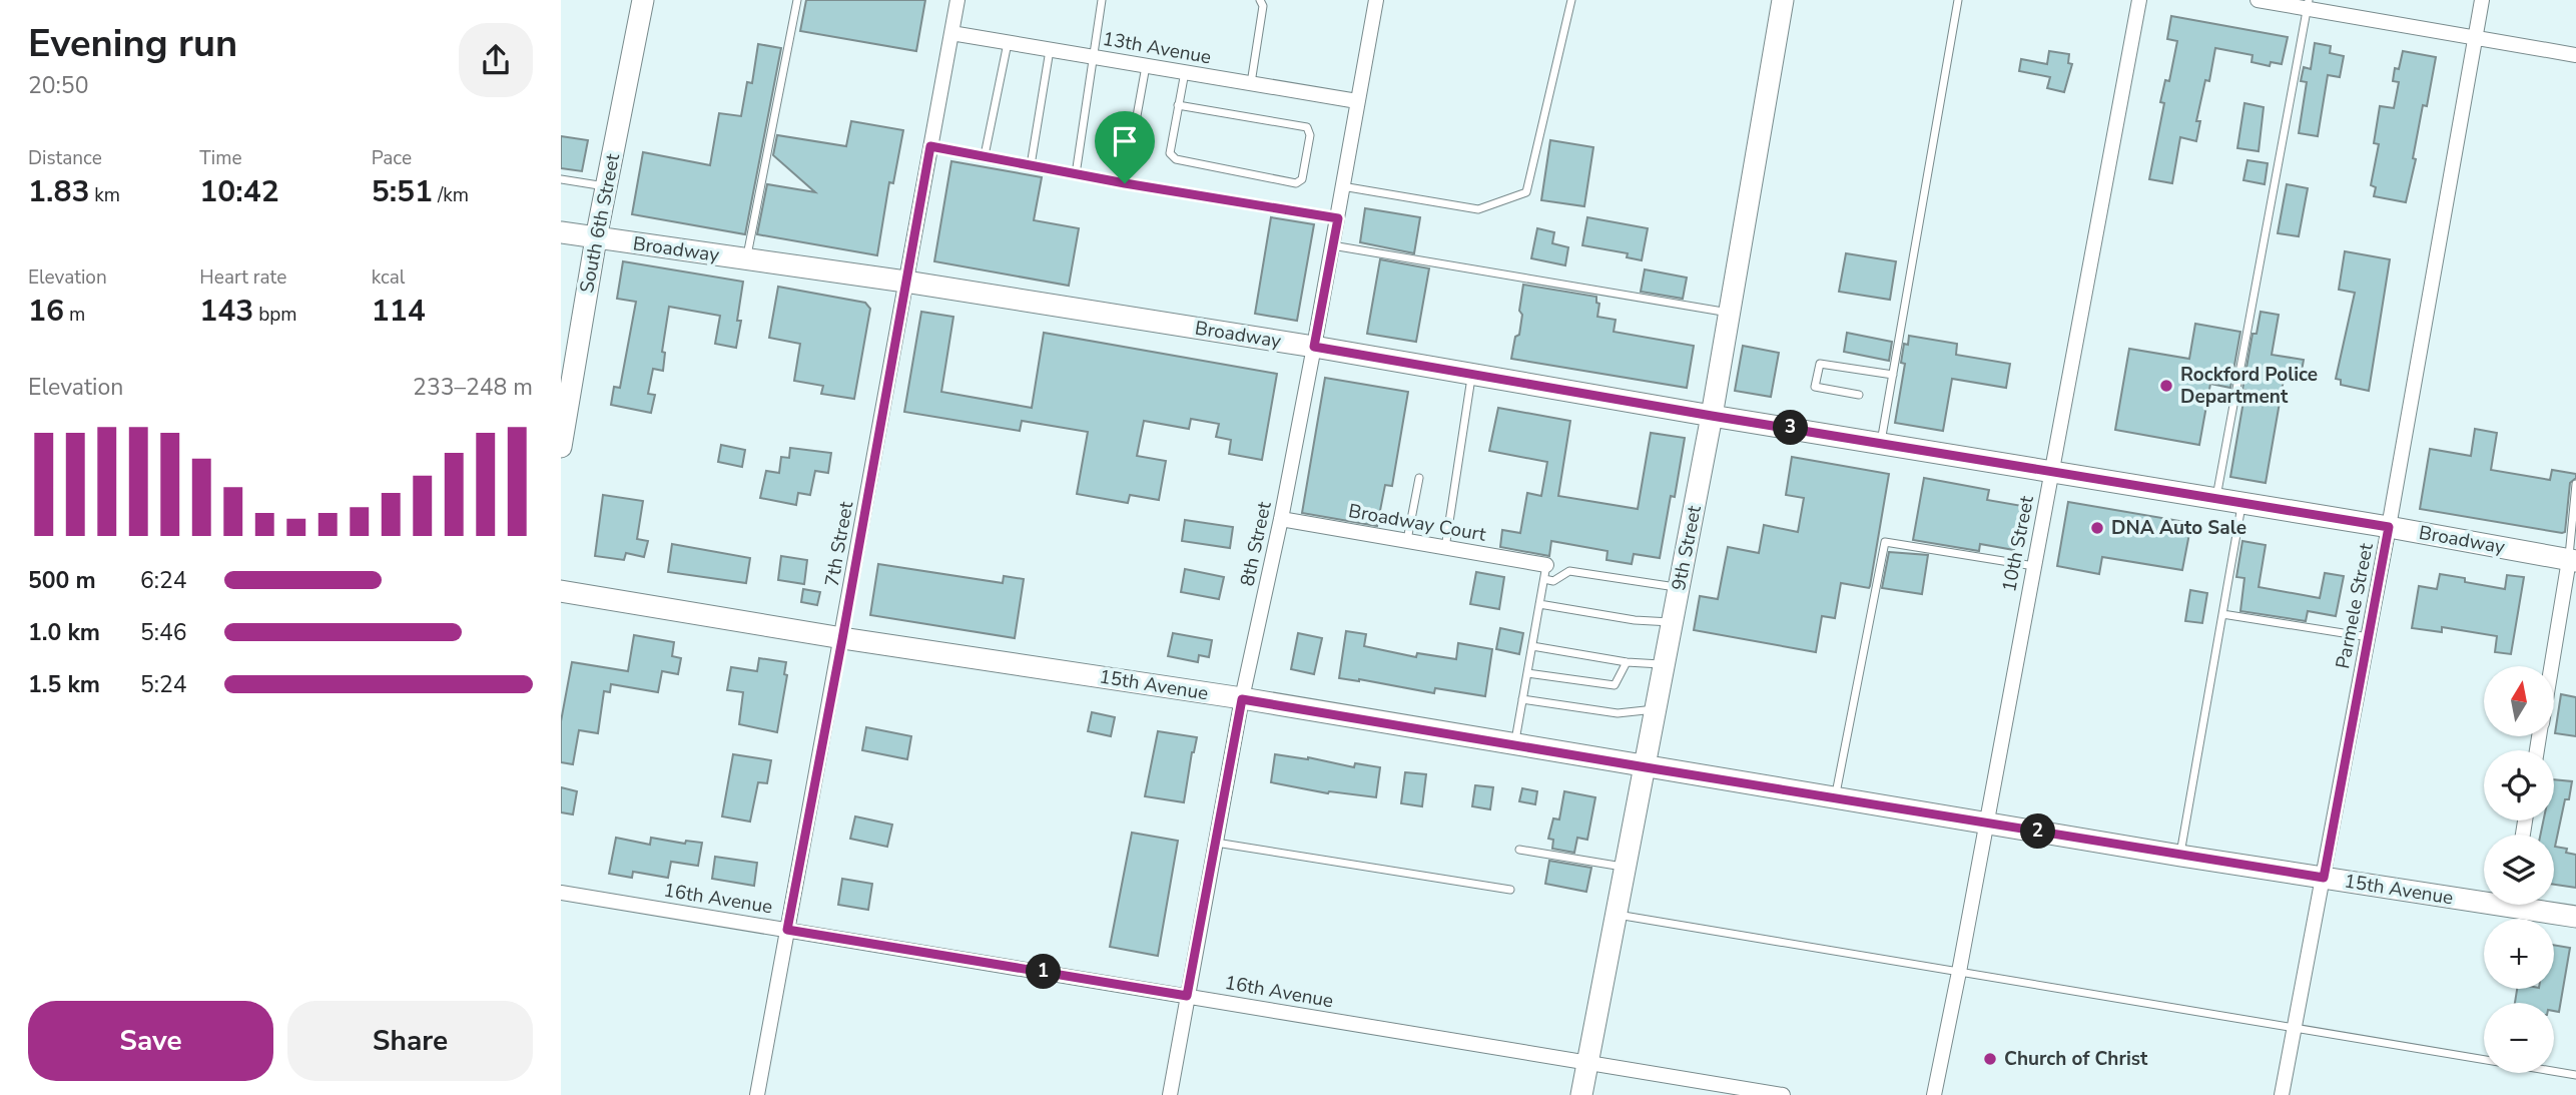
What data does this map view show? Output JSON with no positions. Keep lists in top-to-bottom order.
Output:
{
  "streets": {
    "street": [
      "13th Avenue",
      "South 6th Street",
      "Broadway",
      "Broadway Court",
      "7th Street",
      "8th Street",
      "10th Street",
      "9th Street",
      "Parmele Street",
      "15th Avenue",
      "16th Avenue"
    ]
  },
  "crossings": [
    ["13th Avenue", "7th Street"],
    ["13th Avenue", "8th Street"],
    ["South 6th Street", "Broadway"],
    ["Broadway", "7th Street"],
    ["Broadway", "8th Street"],
    ["Broadway", "10th Street"],
    ["Broadway", "9th Street"],
    ["Broadway", "Parmele Street"],
    ["Broadway Court", "8th Street"],
    ["7th Street", "15th Avenue"],
    ["7th Street", "16th Avenue"],
    ["8th Street", "15th Avenue"],
    ["8th Street", "16th Avenue"],
    ["10th Street", "15th Avenue"],
    ["9th Street", "15th Avenue"],
    ["9th Street", "16th Avenue"],
    ["Parmele Street", "15th Avenue"]
  ],
  "places": ["Rockford Police Department", "DNA Auto Sale", "Church of Christ"],
  "north": "top",
  "page": {
    "heading": ["Evening run", "20:50"],
    "stats": [
      ["Distance", "1.83 km"],
      ["Time", "10:42"],
      ["Pace", "5:51 /km"],
      ["Elevation", "16 m"],
      ["Heart rate", "143 bpm"],
      ["kcal", "114"]
    ],
    "chart": ["Elevation", "233–248 m"],
    "pins": ["3", "2", "1"],
    "list": [
      {
        "name": "500 m",
        "note": "6:24"
      },
      {
        "name": "1.0 km",
        "note": "5:46"
      },
      {
        "name": "1.5 km",
        "note": "5:24"
      }
    ],
    "map_buttons": ["+", "−"],
    "buttons": ["Save", "Share"]
  }
}
